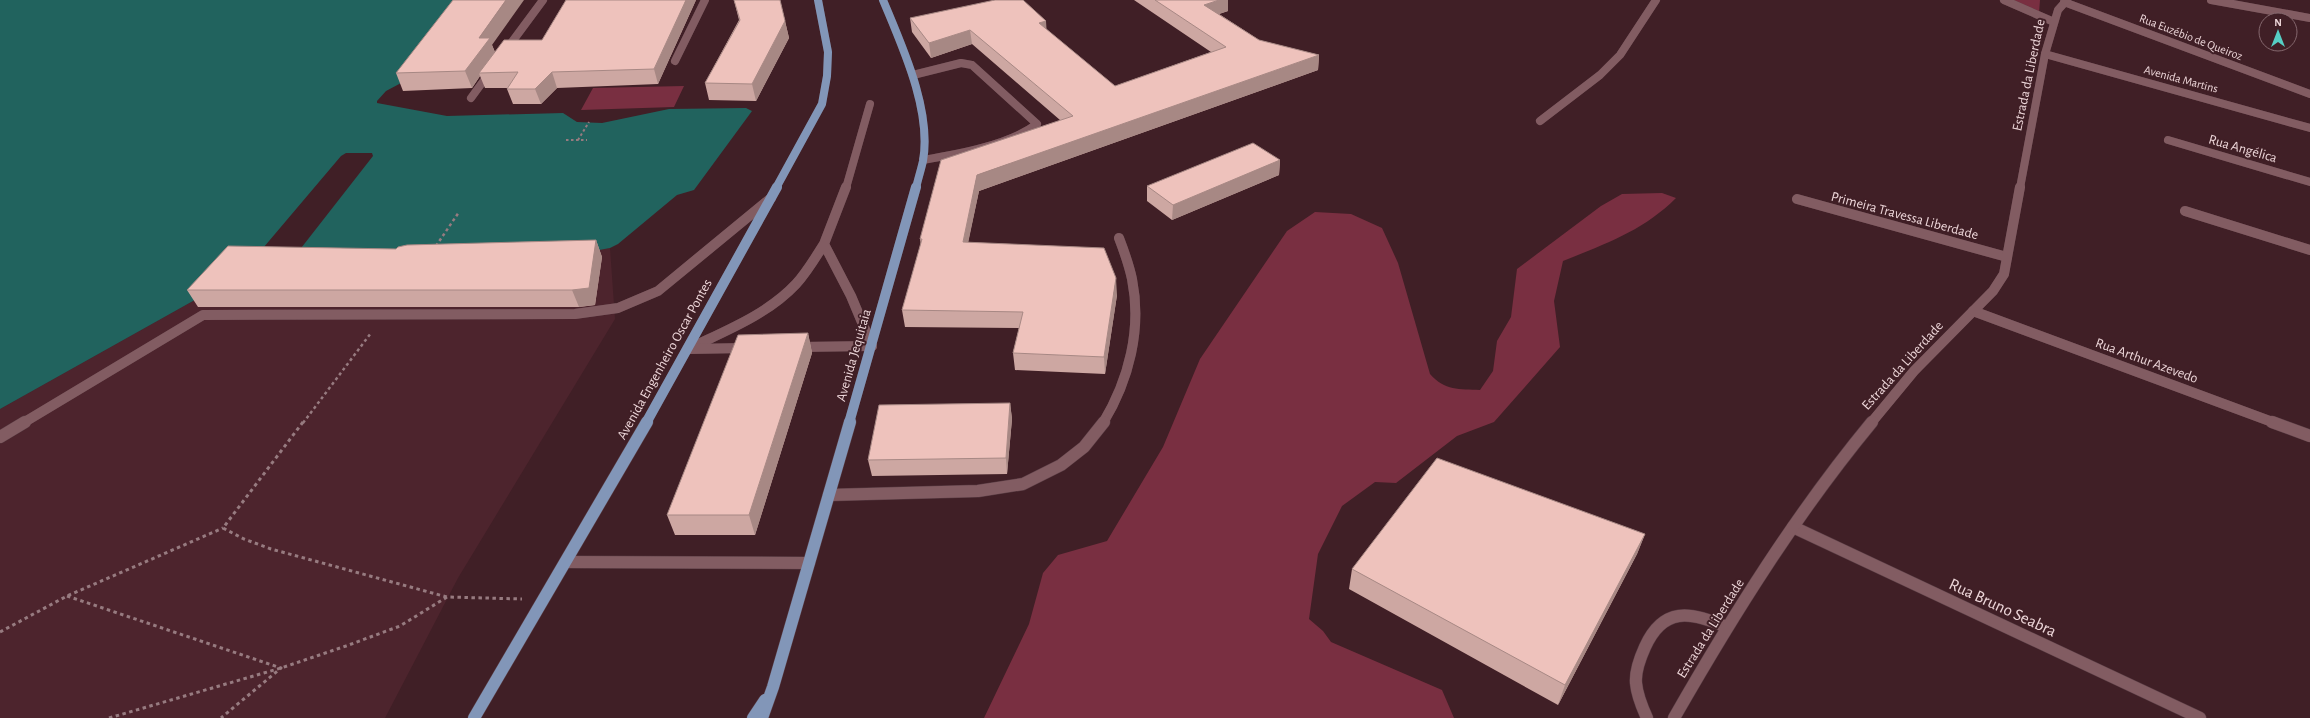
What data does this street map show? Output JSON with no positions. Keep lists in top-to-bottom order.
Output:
{
  "streets": {
    "main road": ["Avenida Jequitaia", "Avenida Engenheiro Oscar Pontes"],
    "street": [
      "Rua Euzébio de Queiroz",
      "Estrada da Liberdade",
      "Avenida Martins",
      "Rua Angélica",
      "Primeira Travessa Liberdade",
      "Rua Arthur Azevedo",
      "Rua Bruno Seabra"
    ]
  },
  "crossings": [
    ["Rua Euzébio de Queiroz", "Estrada da Liberdade"],
    ["Estrada da Liberdade", "Avenida Martins"],
    ["Estrada da Liberdade", "Primeira Travessa Liberdade"],
    ["Estrada da Liberdade", "Rua Arthur Azevedo"],
    ["Estrada da Liberdade", "Rua Bruno Seabra"]
  ],
  "north": "top"
}
